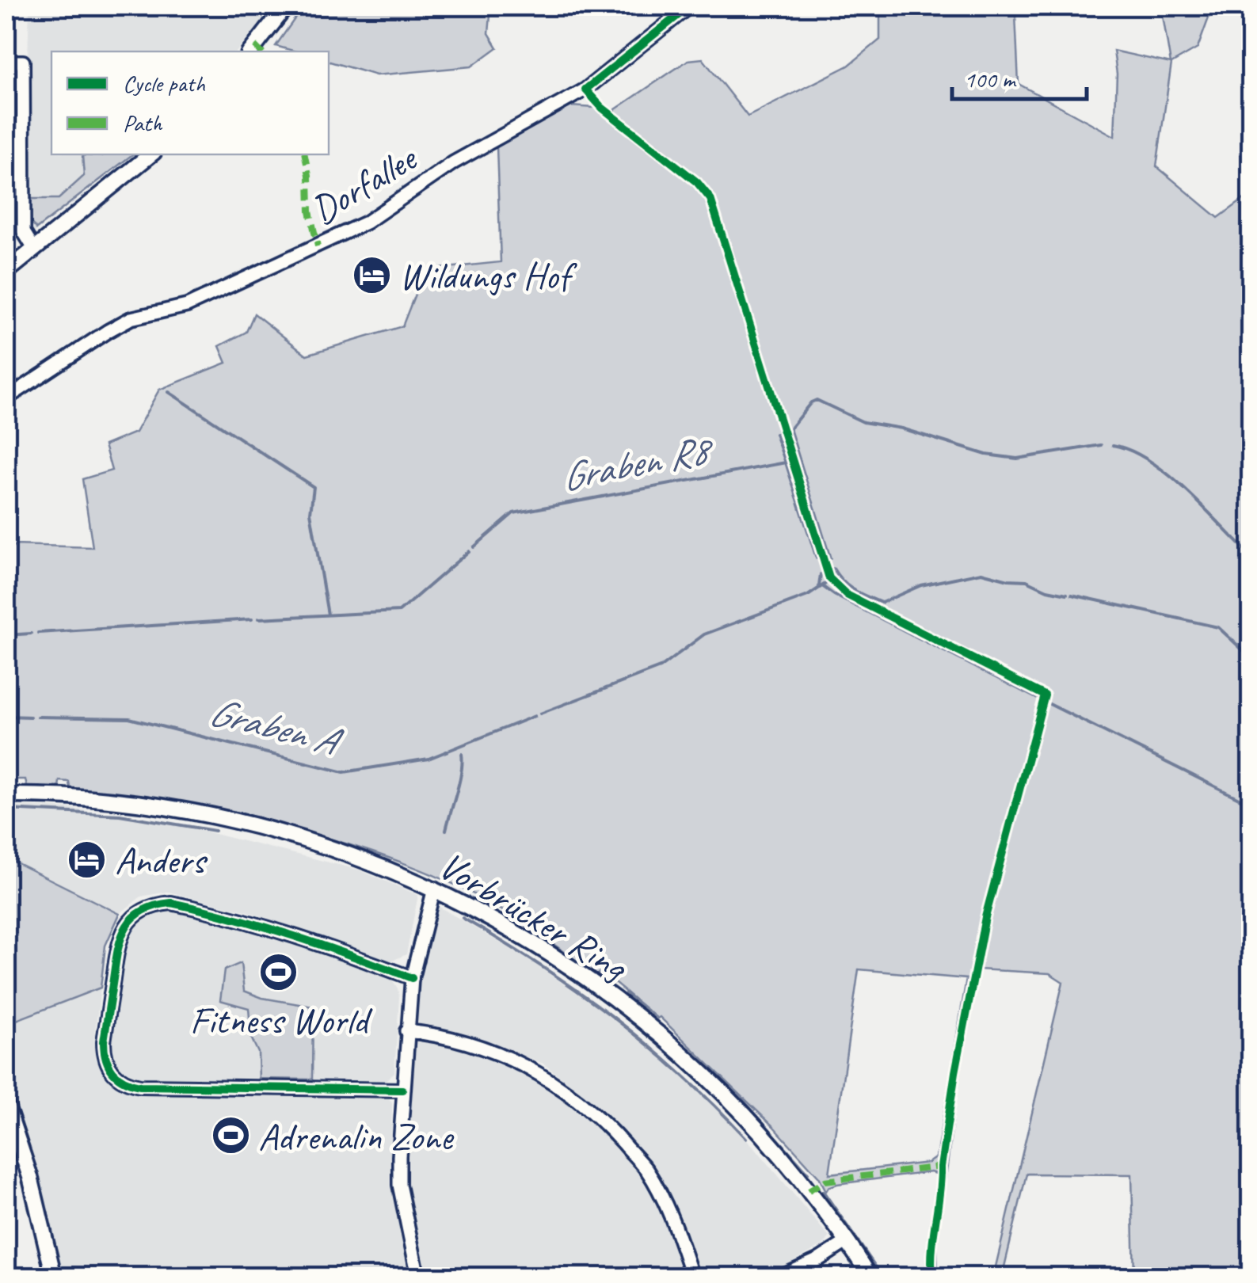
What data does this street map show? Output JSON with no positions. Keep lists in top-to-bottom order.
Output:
{
  "streets": {
    "main road": ["Vorbrücker Ring"],
    "street": ["Dorfallee"]
  },
  "water": ["Graben R8", "Graben A"],
  "places": {
    "hotel": ["Wildungs Hof", "Anders"],
    "sports": ["Fitness World", "Adrenalin Zone"]
  },
  "legend": ["Cycle path", "Path"],
  "scale_bar": "100 m"
}
